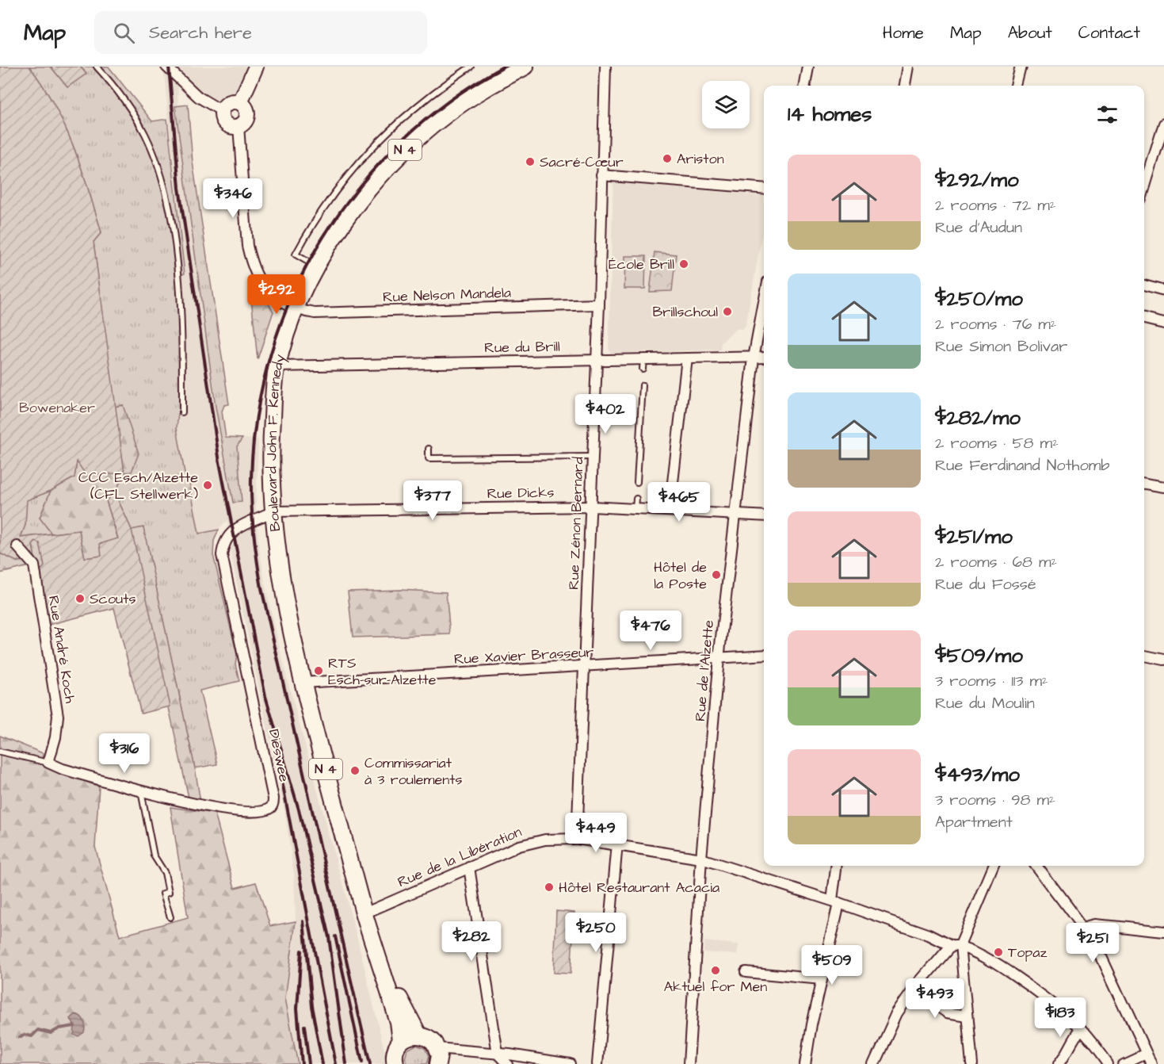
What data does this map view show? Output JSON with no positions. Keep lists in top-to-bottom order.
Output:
{
  "streets": {
    "main road": ["N 4", "Boulevard John F. Kennedy"],
    "street": [
      "Rue Nelson Mandela",
      "Rue du Brill",
      "Rue Dicks",
      "Rue Zénon Bernard",
      "Rue André Koch",
      "Rue Xavier Brasseur",
      "Rue de l'Alzette",
      "Dieswee",
      "Rue de la Libération"
    ]
  },
  "crossings": [
    ["N 4", "Rue Nelson Mandela"],
    ["N 4", "Boulevard John F. Kennedy"],
    ["Rue Nelson Mandela", "Boulevard John F. Kennedy"],
    ["Rue Nelson Mandela", "Rue Zénon Bernard"],
    ["Rue du Brill", "Boulevard John F. Kennedy"],
    ["Rue du Brill", "Rue Zénon Bernard"],
    ["Rue du Brill", "Rue de l'Alzette"],
    ["Boulevard John F. Kennedy", "Rue Dicks"],
    ["Boulevard John F. Kennedy", "Rue Xavier Brasseur"],
    ["Boulevard John F. Kennedy", "Dieswee"],
    ["Boulevard John F. Kennedy", "Rue de la Libération"],
    ["Rue Dicks", "Rue Zénon Bernard"],
    ["Rue Dicks", "Rue de l'Alzette"],
    ["Rue Dicks", "Dieswee"],
    ["Rue Zénon Bernard", "Rue Xavier Brasseur"],
    ["Rue Zénon Bernard", "Rue de la Libération"],
    ["Rue André Koch", "Dieswee"],
    ["Rue Xavier Brasseur", "Rue de l'Alzette"],
    ["Rue de l'Alzette", "Rue de la Libération"]
  ],
  "parks": ["Bowenaker"],
  "places": [
    "Ariston",
    "Sacré-Cœur",
    "École Brill",
    "Brillschoul",
    "CCC Esch/Alzette (CFL Stellwerk)",
    "Hôtel de la Poste",
    "Scouts",
    "RTS Esch-sur-Alzette",
    "Commissariat à 3 roulements",
    "Hôtel Restaurant Acacia",
    "Topaz",
    "Aktuel for Men"
  ],
  "page": {
    "header": "Map",
    "search": "Search here",
    "nav": [
      "Home",
      "Map",
      "About",
      "Contact"
    ],
    "heading": "14 homes",
    "list": [
      {
        "name": "$292/mo",
        "note": "2 rooms · 72 m² · Rue d'Audun"
      },
      {
        "name": "$250/mo",
        "note": "2 rooms · 76 m² · Rue Simon Bolivar"
      },
      {
        "name": "$282/mo",
        "note": "2 rooms · 58 m² · Rue Ferdinand Nothomb"
      },
      {
        "name": "$251/mo",
        "note": "2 rooms · 68 m² · Rue du Fossé"
      },
      {
        "name": "$509/mo",
        "note": "3 rooms · 113 m² · Rue du Moulin"
      },
      {
        "name": "$493/mo",
        "note": "3 rooms · 98 m² · Apartment"
      }
    ],
    "price": [
      "$346",
      "$292",
      "$402",
      "$377",
      "$465",
      "$476",
      "$316",
      "$449",
      "$250",
      "$282",
      "$251",
      "$509",
      "$493",
      "$183"
    ]
  }
}
